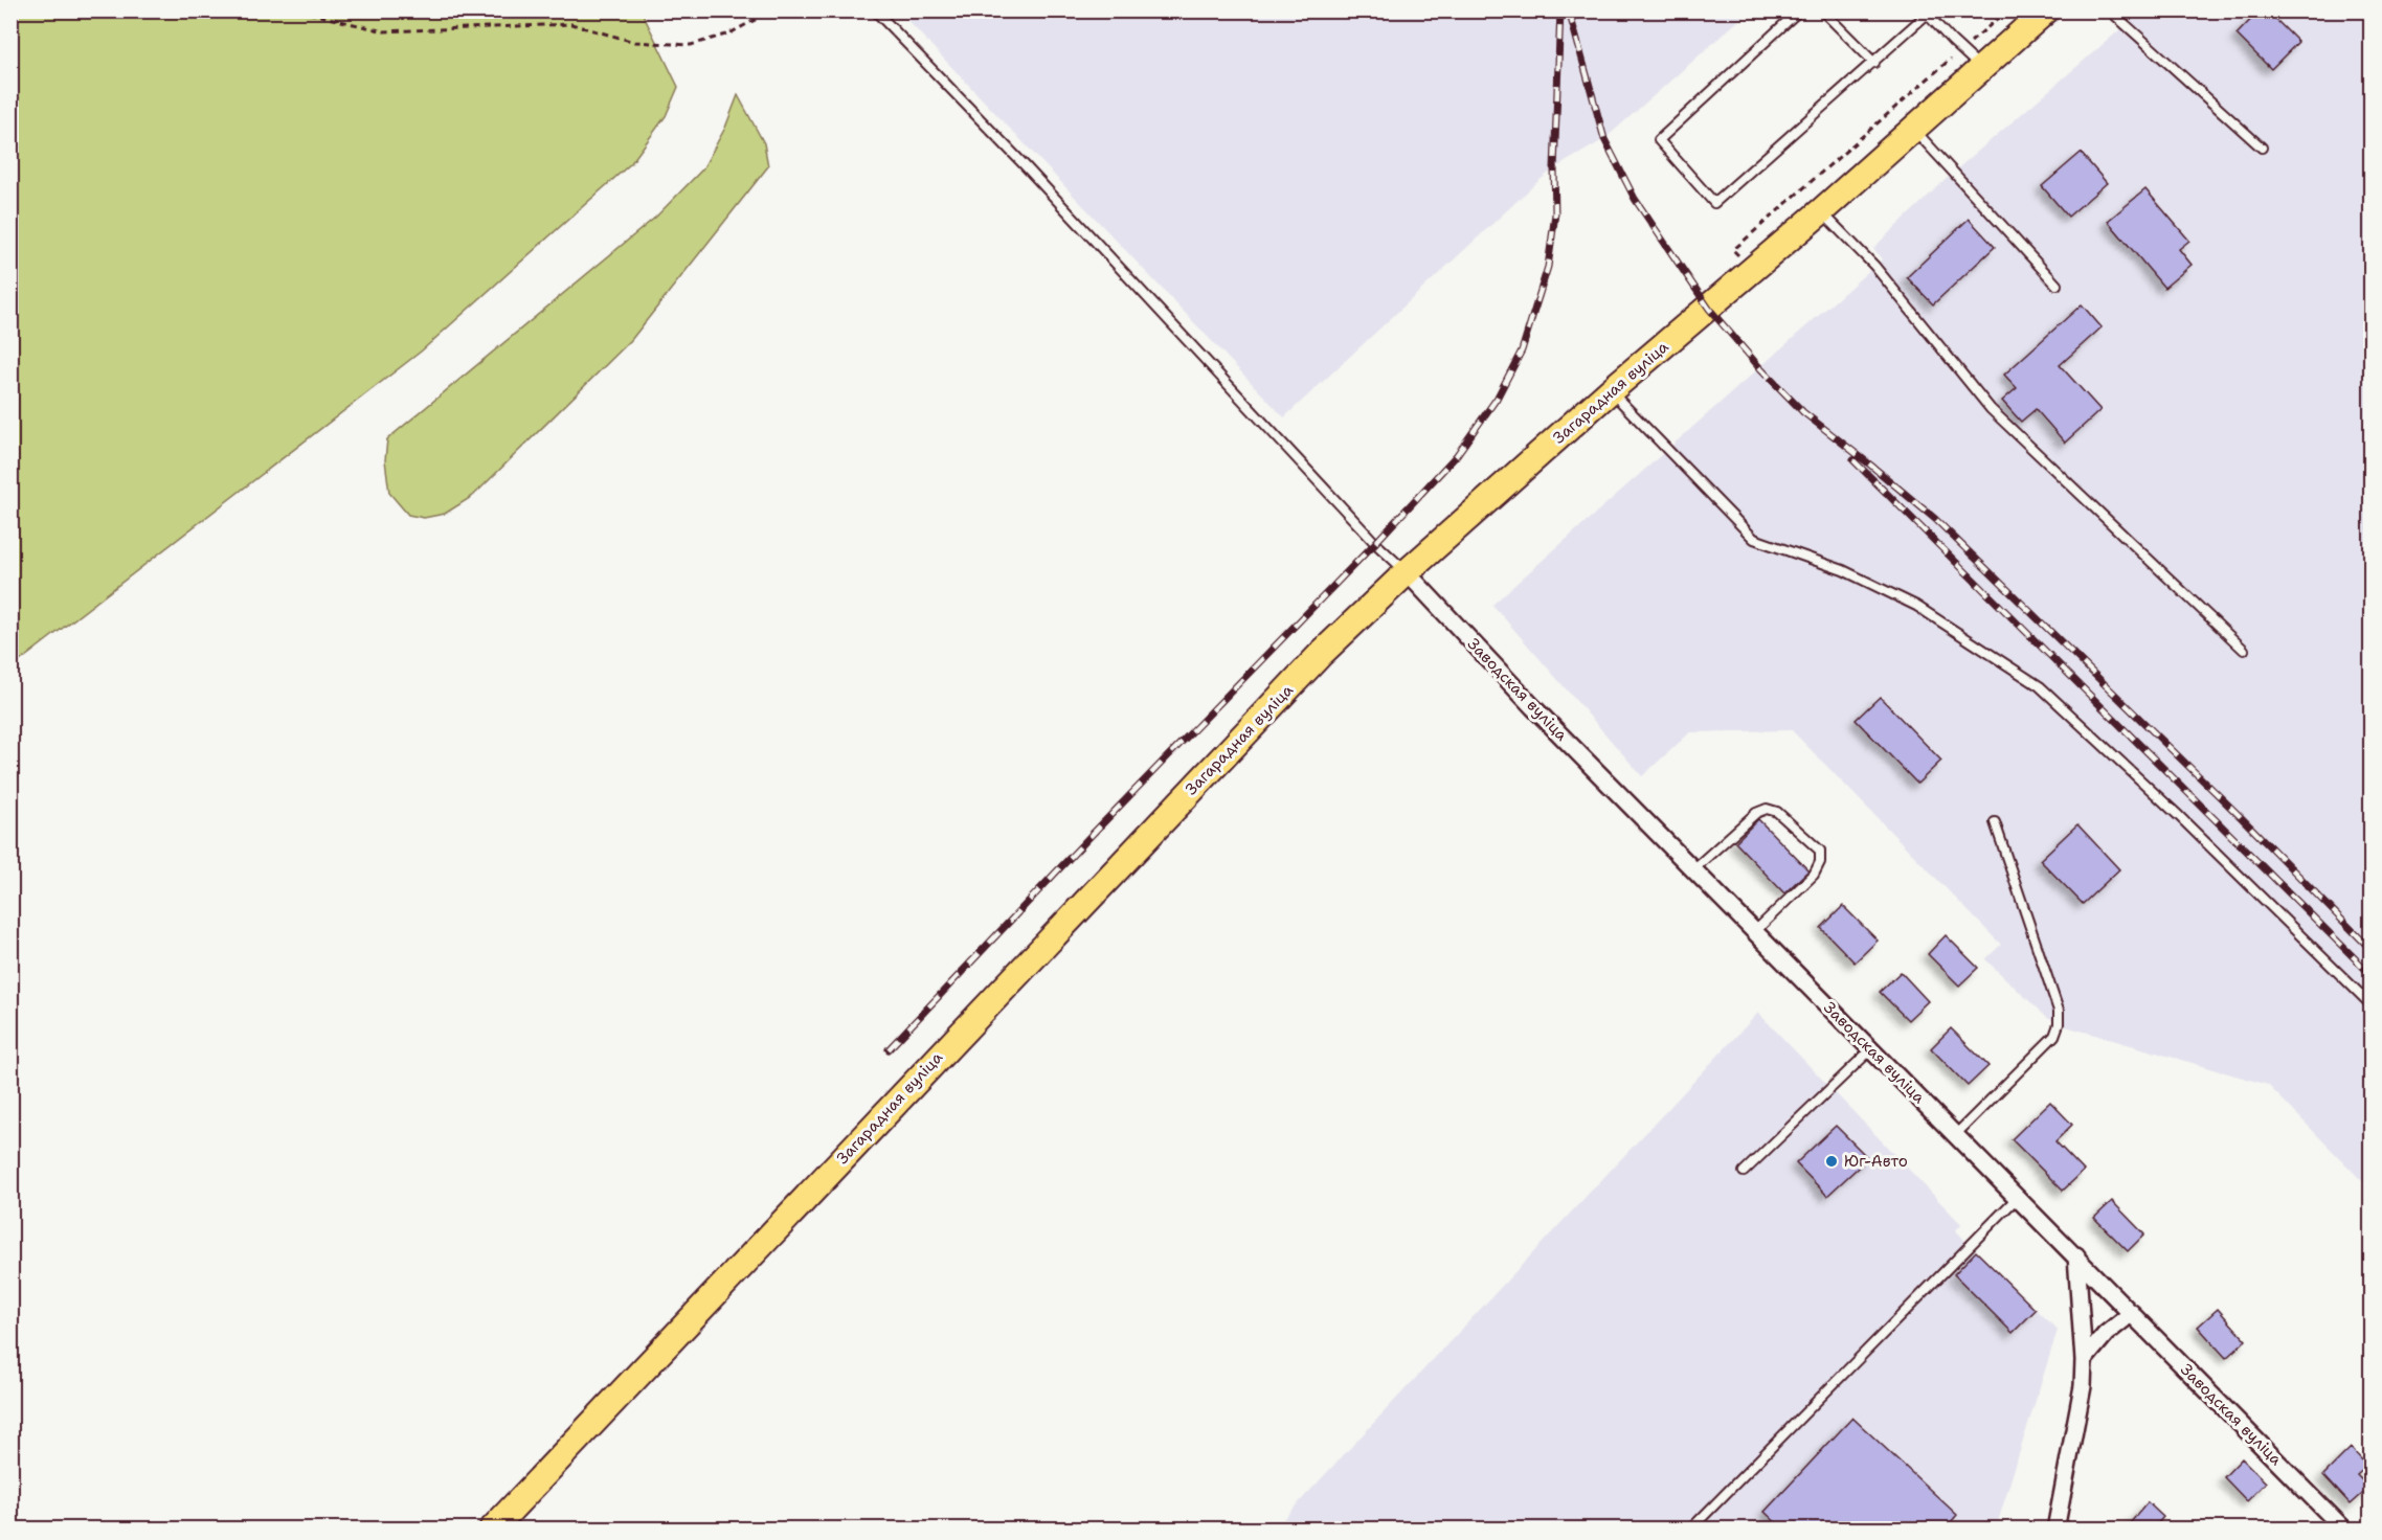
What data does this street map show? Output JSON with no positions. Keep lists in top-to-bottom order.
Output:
{
  "streets": {
    "main road": ["Загарадная вуліца"],
    "street": ["Заводская вуліца"]
  },
  "crossings": [
    ["Загарадная вуліца", "Заводская вуліца"]
  ],
  "places": ["Юг-Авто"]
}
